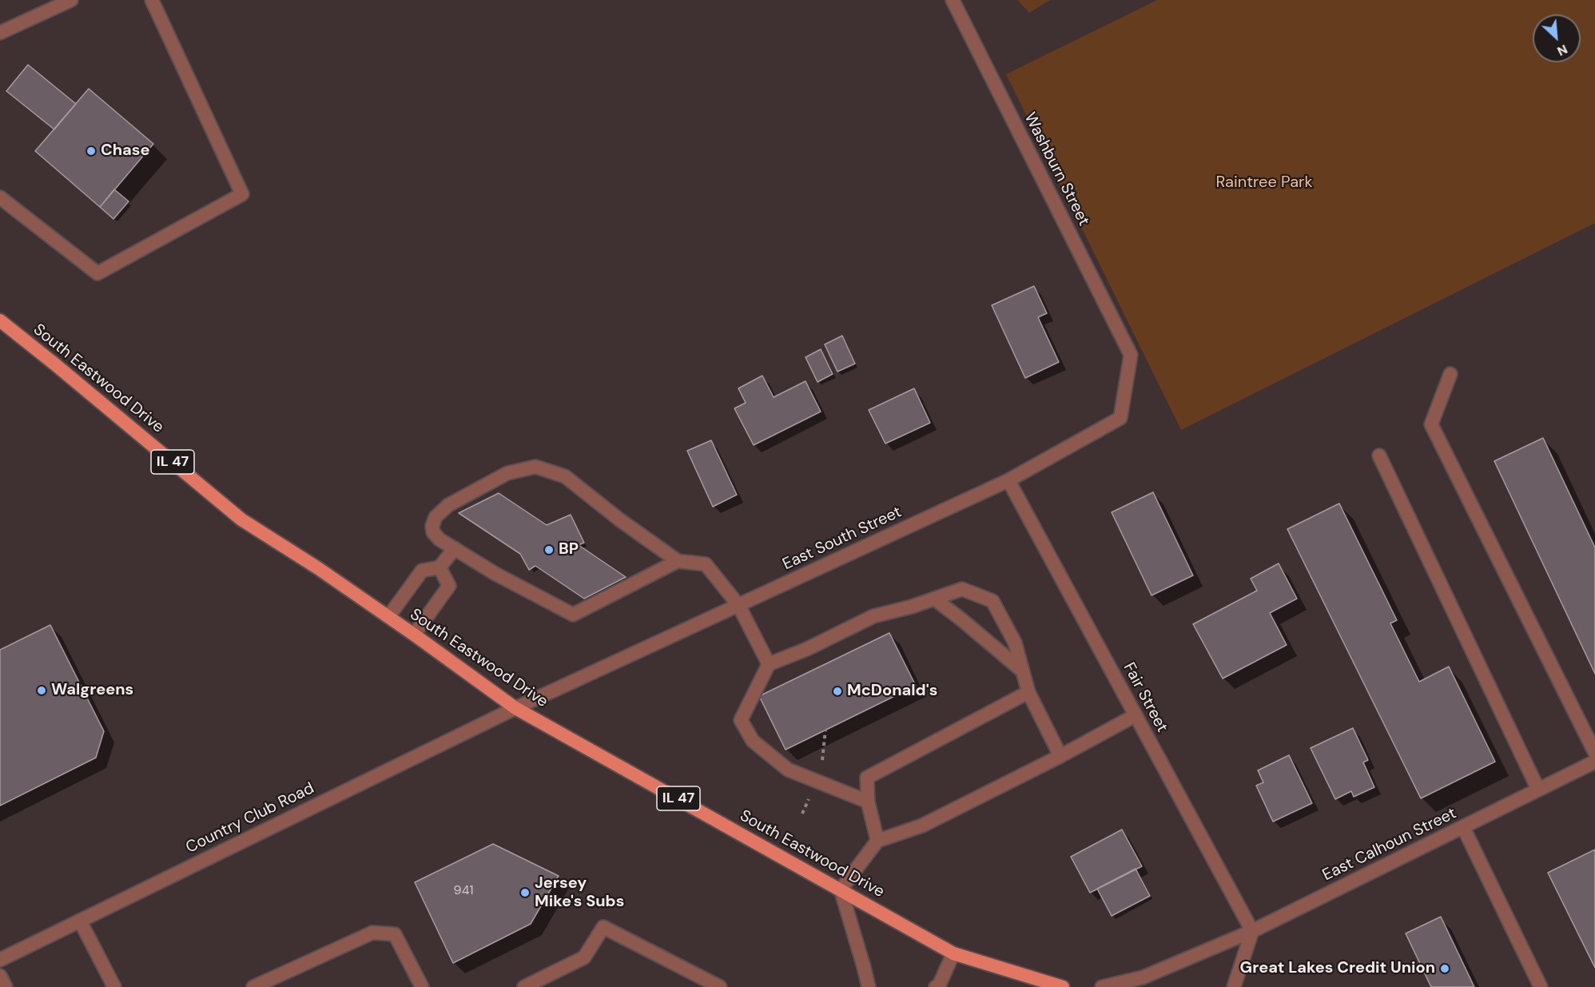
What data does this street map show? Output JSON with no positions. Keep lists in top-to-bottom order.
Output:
{
  "streets": {
    "main road": ["South Eastwood Drive", "IL 47"],
    "street": [
      "Washburn Street",
      "East South Street",
      "Fair Street",
      "Country Club Road",
      "East Calhoun Street"
    ]
  },
  "crossings": [
    ["Washburn Street", "East South Street"],
    ["South Eastwood Drive", "East South Street"],
    ["South Eastwood Drive", "Country Club Road"],
    ["East South Street", "Fair Street"],
    ["East South Street", "Country Club Road"],
    ["Fair Street", "East Calhoun Street"]
  ],
  "parks": ["Raintree Park"],
  "places": [
    "Chase",
    "BP",
    "Walgreens",
    "McDonald's",
    "Jersey Mike's Subs",
    "Great Lakes Credit Union"
  ],
  "house_numbers": ["941"],
  "north": "bottom right"
}
